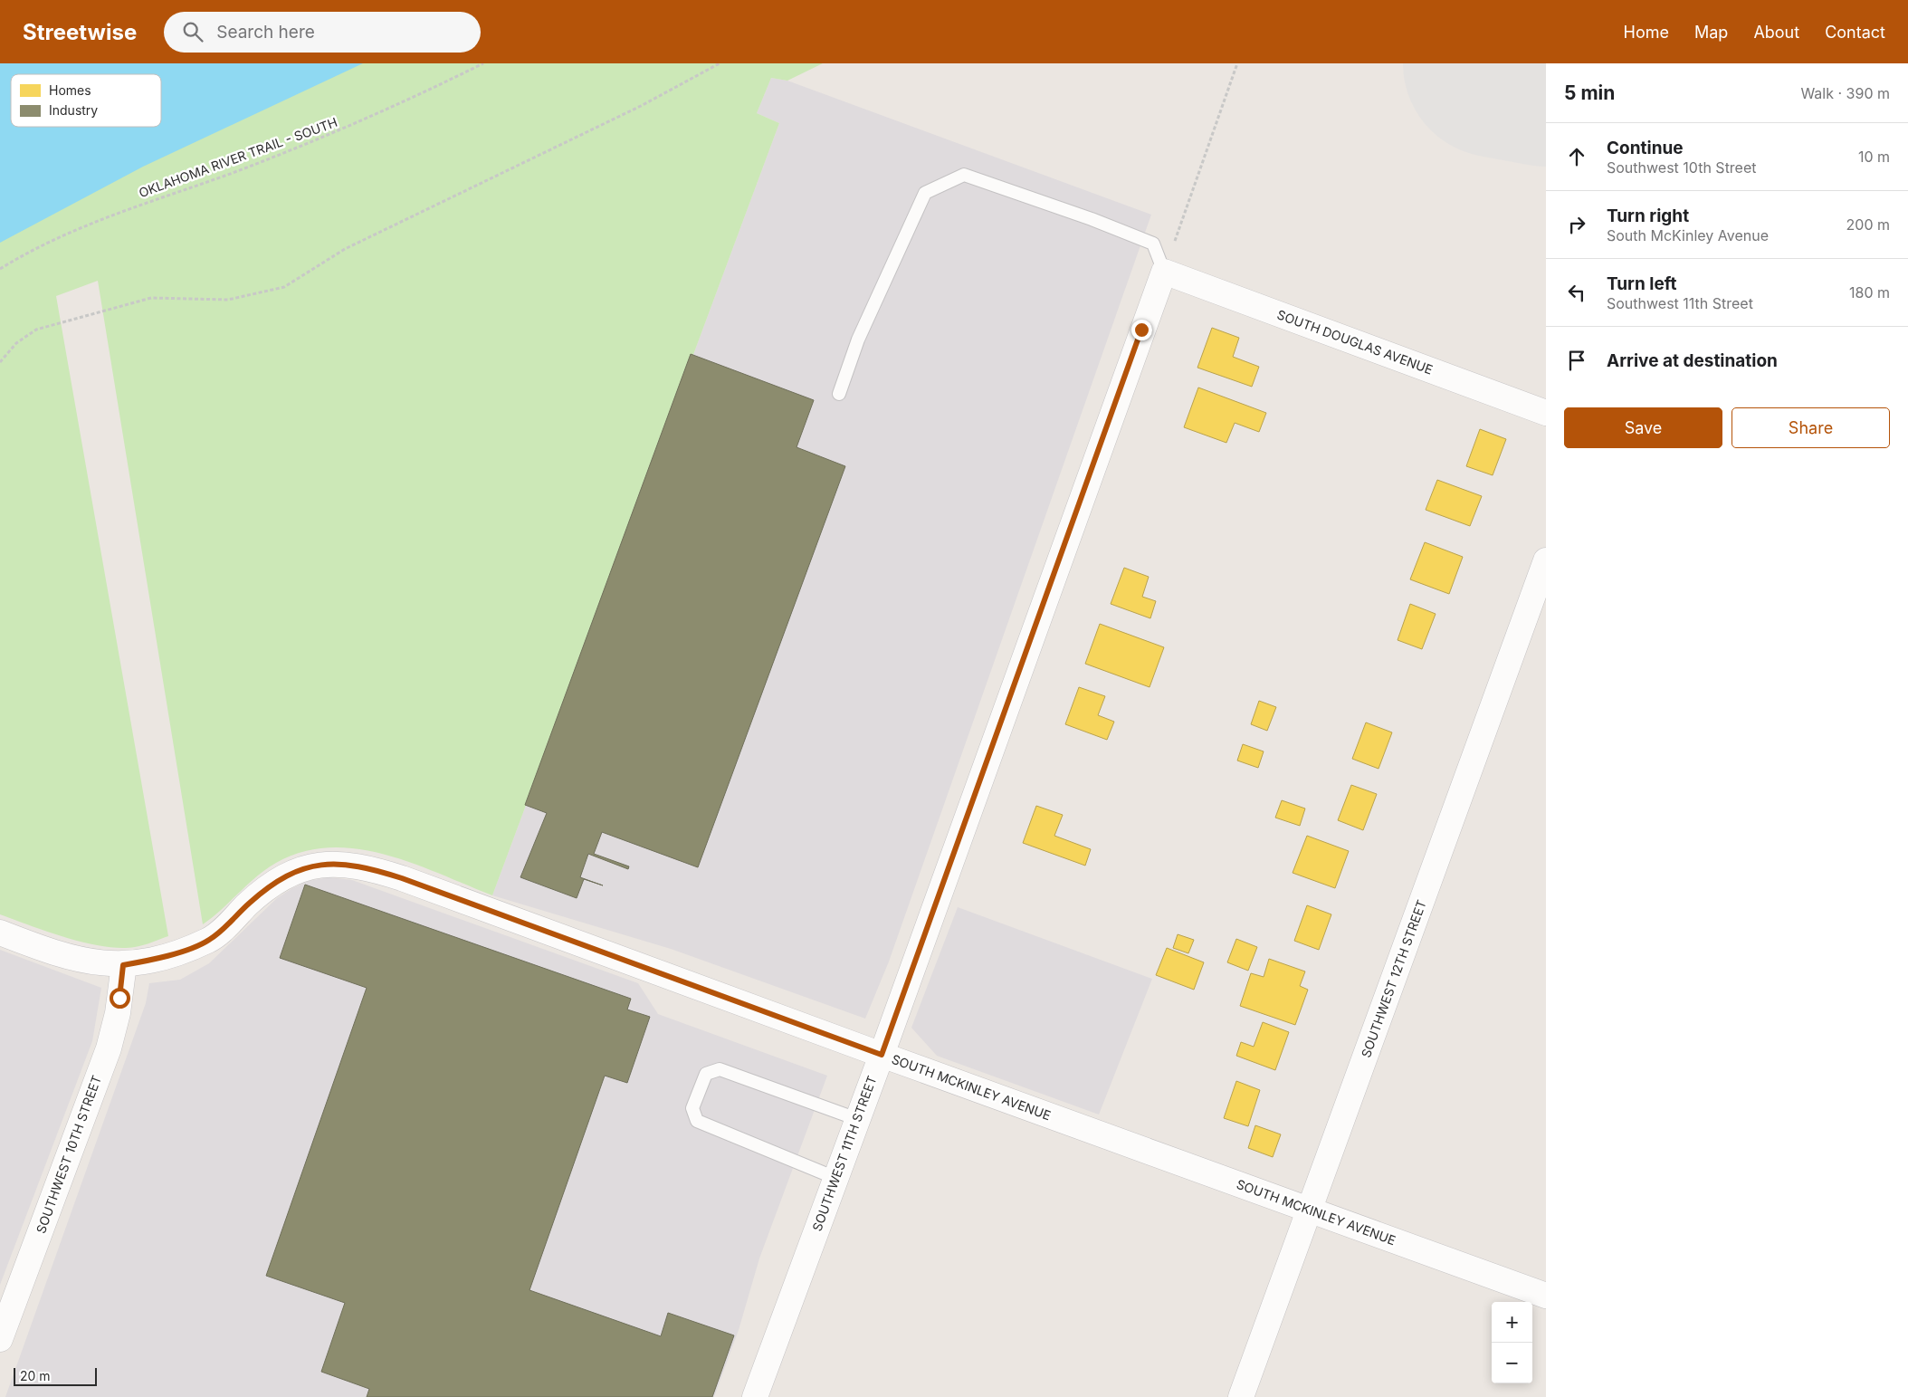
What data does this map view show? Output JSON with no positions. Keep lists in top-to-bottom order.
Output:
{
  "streets": {
    "street": [
      "SOUTH DOUGLAS AVENUE",
      "SOUTHWEST 12TH STREET",
      "SOUTH MCKINLEY AVENUE",
      "SOUTHWEST 11TH STREET",
      "SOUTHWEST 10TH STREET"
    ],
    "path": ["OKLAHOMA RIVER TRAIL - SOUTH"]
  },
  "crossings": [
    ["SOUTH DOUGLAS AVENUE", "SOUTHWEST 11TH STREET"],
    ["SOUTHWEST 12TH STREET", "SOUTH MCKINLEY AVENUE"],
    ["SOUTH MCKINLEY AVENUE", "SOUTHWEST 11TH STREET"],
    ["SOUTH MCKINLEY AVENUE", "SOUTHWEST 10TH STREET"]
  ],
  "legend": ["Homes", "Industry"],
  "scale_bar": "20 m",
  "page": {
    "header": "Streetwise",
    "search": "Search here",
    "nav": [
      "Home",
      "Map",
      "About",
      "Contact"
    ],
    "heading": ["5 min", "Walk · 390 m"],
    "list": [
      ["Continue", "Southwest 10th Street", "10 m"],
      ["Turn right", "South McKinley Avenue", "200 m"],
      ["Turn left", "Southwest 11th Street", "180 m"],
      "Arrive at destination"
    ],
    "buttons": ["Save", "Share"],
    "map_buttons": ["+", "−"],
    "scale": "20 m"
  }
}
